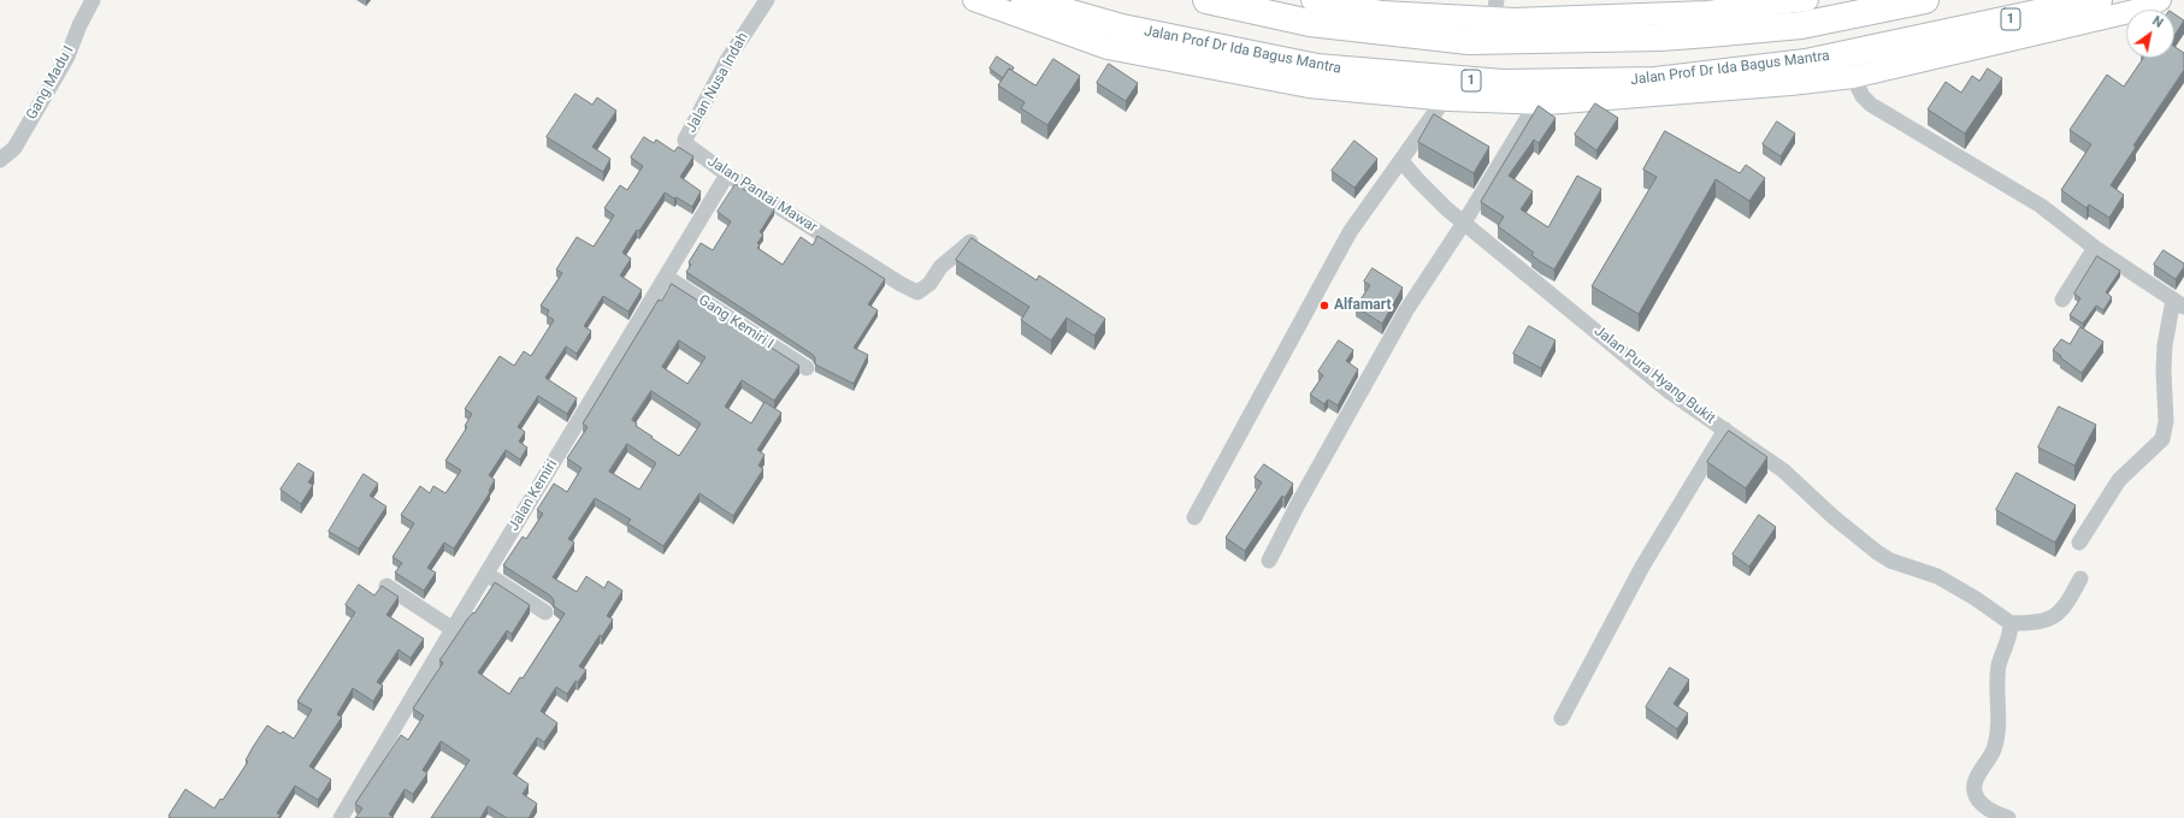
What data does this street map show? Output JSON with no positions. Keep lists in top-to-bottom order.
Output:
{
  "streets": {
    "highway": ["1", "Jalan Prof Dr Ida Bagus Mantra"],
    "street": [
      "Gang Madu I",
      "Jalan Nusa Indah",
      "Jalan Pantai Mawar",
      "Gang Kemiri I",
      "Jalan Pura Hyang Bukit",
      "Jalan Kemiri"
    ]
  },
  "crossings": [
    ["1", "Jalan Prof Dr Ida Bagus Mantra"],
    ["Jalan Nusa Indah", "Jalan Pantai Mawar"],
    ["Jalan Pantai Mawar", "Jalan Kemiri"],
    ["Gang Kemiri I", "Jalan Kemiri"]
  ],
  "places": ["Alfamart"],
  "north": "top right"
}
